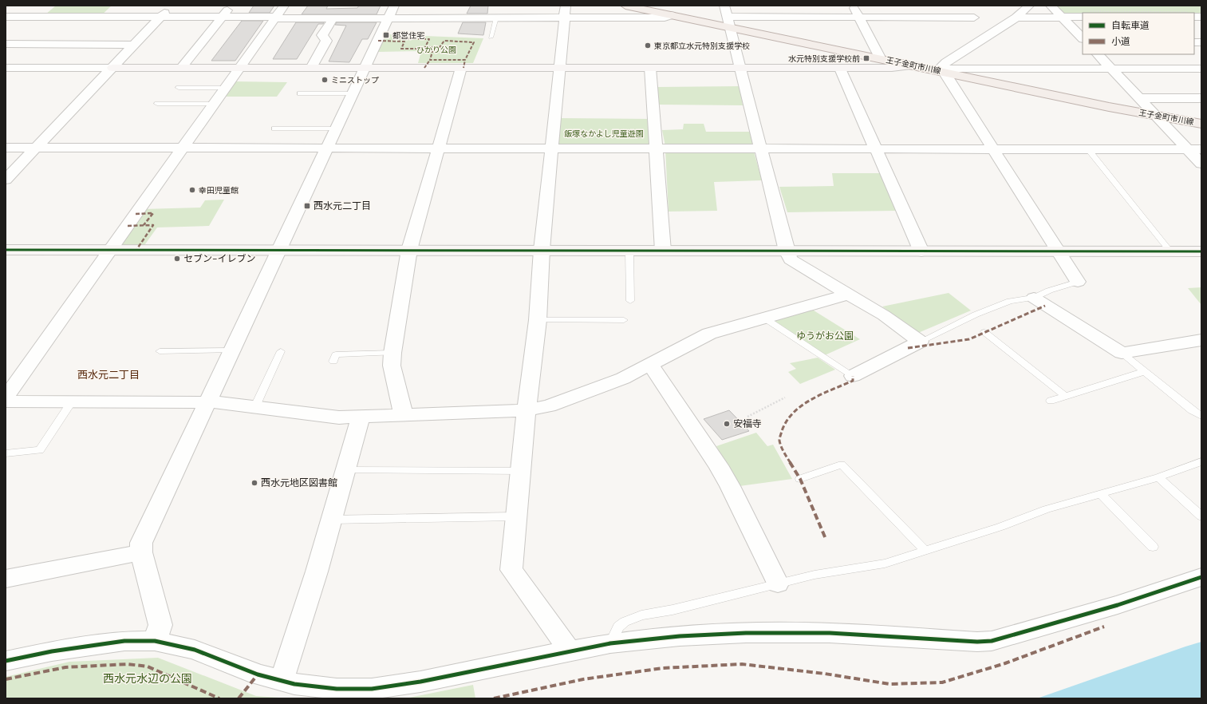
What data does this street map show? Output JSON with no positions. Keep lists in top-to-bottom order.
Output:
{
  "streets": {
    "main road": ["王子金町市川線"]
  },
  "districts": ["西水元二丁目"],
  "parks": [
    "ひかり公園",
    "飯塚なかよし児童遊園",
    "ゆうがお公園",
    "西水元水辺の公園"
  ],
  "places": {
    "transit": ["都営住宅", "水元特別支援学校前", "西水元二丁目"],
    "other": [
      "東京都立水元特別支援学校",
      "ミニストップ",
      "幸田児童館",
      "セブン-イレブン",
      "安福寺",
      "西水元地区図書館"
    ]
  },
  "legend": ["自転車道", "小道"]
}
